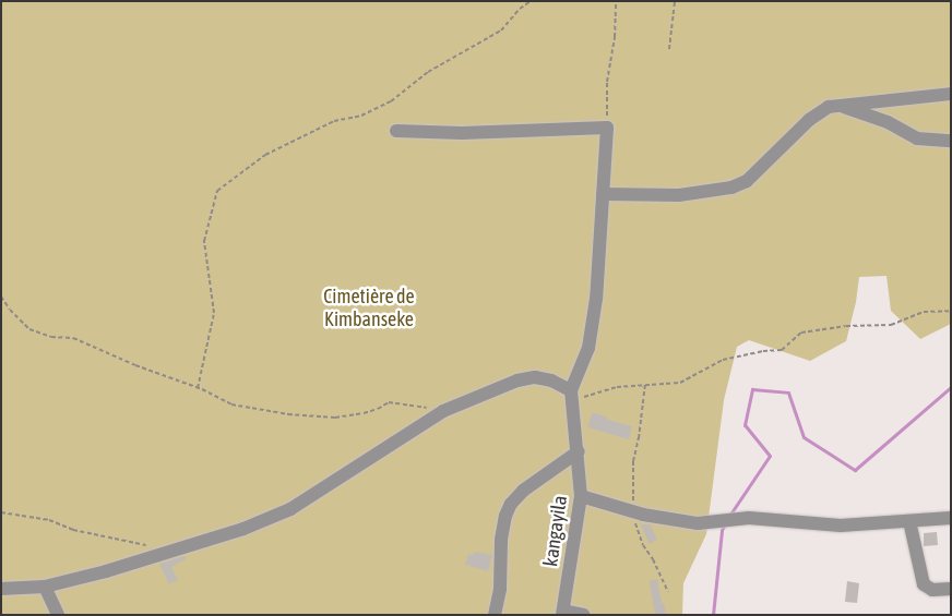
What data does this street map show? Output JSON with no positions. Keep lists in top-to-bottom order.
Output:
{
  "streets": {
    "street": ["kangayila"]
  },
  "parks": ["Cimetière de Kimbanseke"]
}
